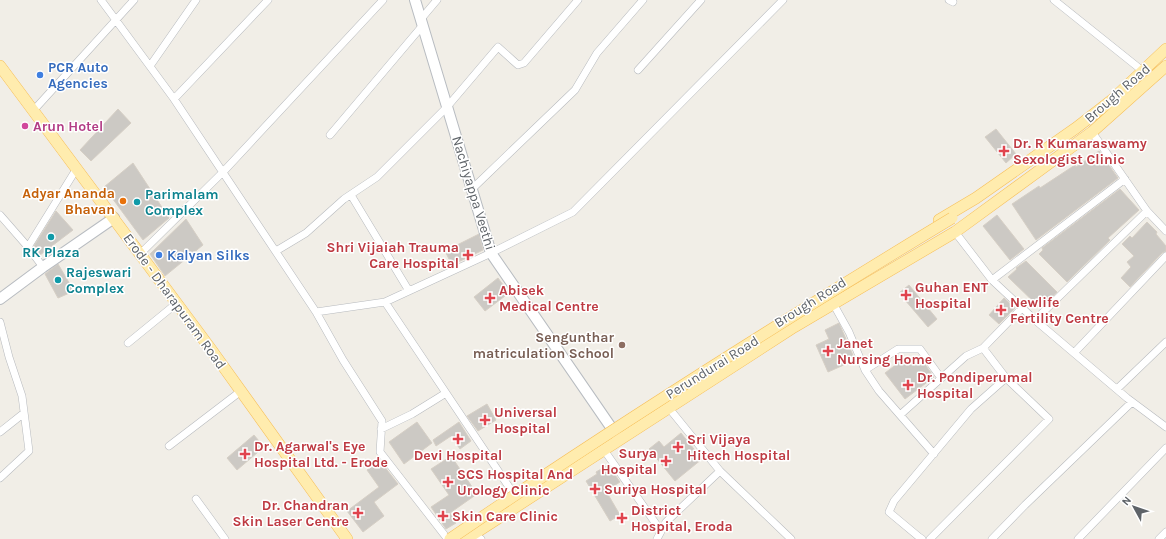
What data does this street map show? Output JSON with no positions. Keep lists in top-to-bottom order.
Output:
{
  "streets": {
    "main road": ["Brough Road", "Erode - Dharapuram Road", "Perundurai Road"],
    "street": ["Nachiyappa Veethi"]
  },
  "crossings": [
    ["Brough Road", "Nachiyappa Veethi"],
    ["Brough Road", "Perundurai Road"]
  ],
  "places": {
    "other": [
      "PCR Auto Agencies",
      "Arun Hotel",
      "Adyar Ananda Bhavan",
      "Parimalam Complex",
      "RK Plaza",
      "Kalyan Silks",
      "Rajeswari Complex",
      "Sengunthar matriculation School"
    ],
    "health": [
      "Dr. R Kumaraswamy Sexologist Clinic",
      "Shri Vijaiah Trauma Care Hospital",
      "Guhan ENT Hospital",
      "Abisek Medical Centre",
      "Newlife Fertility Centre",
      "Janet Nursing Home",
      "Dr. Pondiperumal Hospital",
      "Universal Hospital",
      "Devi Hospital",
      "Sri Vijaya Hitech Hospital",
      "Dr. Agarwal's Eye Hospital Ltd. - Erode",
      "Surya Hospital",
      "SCS Hospital And Urology Clinic",
      "Suriya Hospital",
      "Dr. Chandran Skin Laser Centre",
      "Skin Care Clinic",
      "District Hospital, Eroda"
    ]
  },
  "north": "top left"
}
